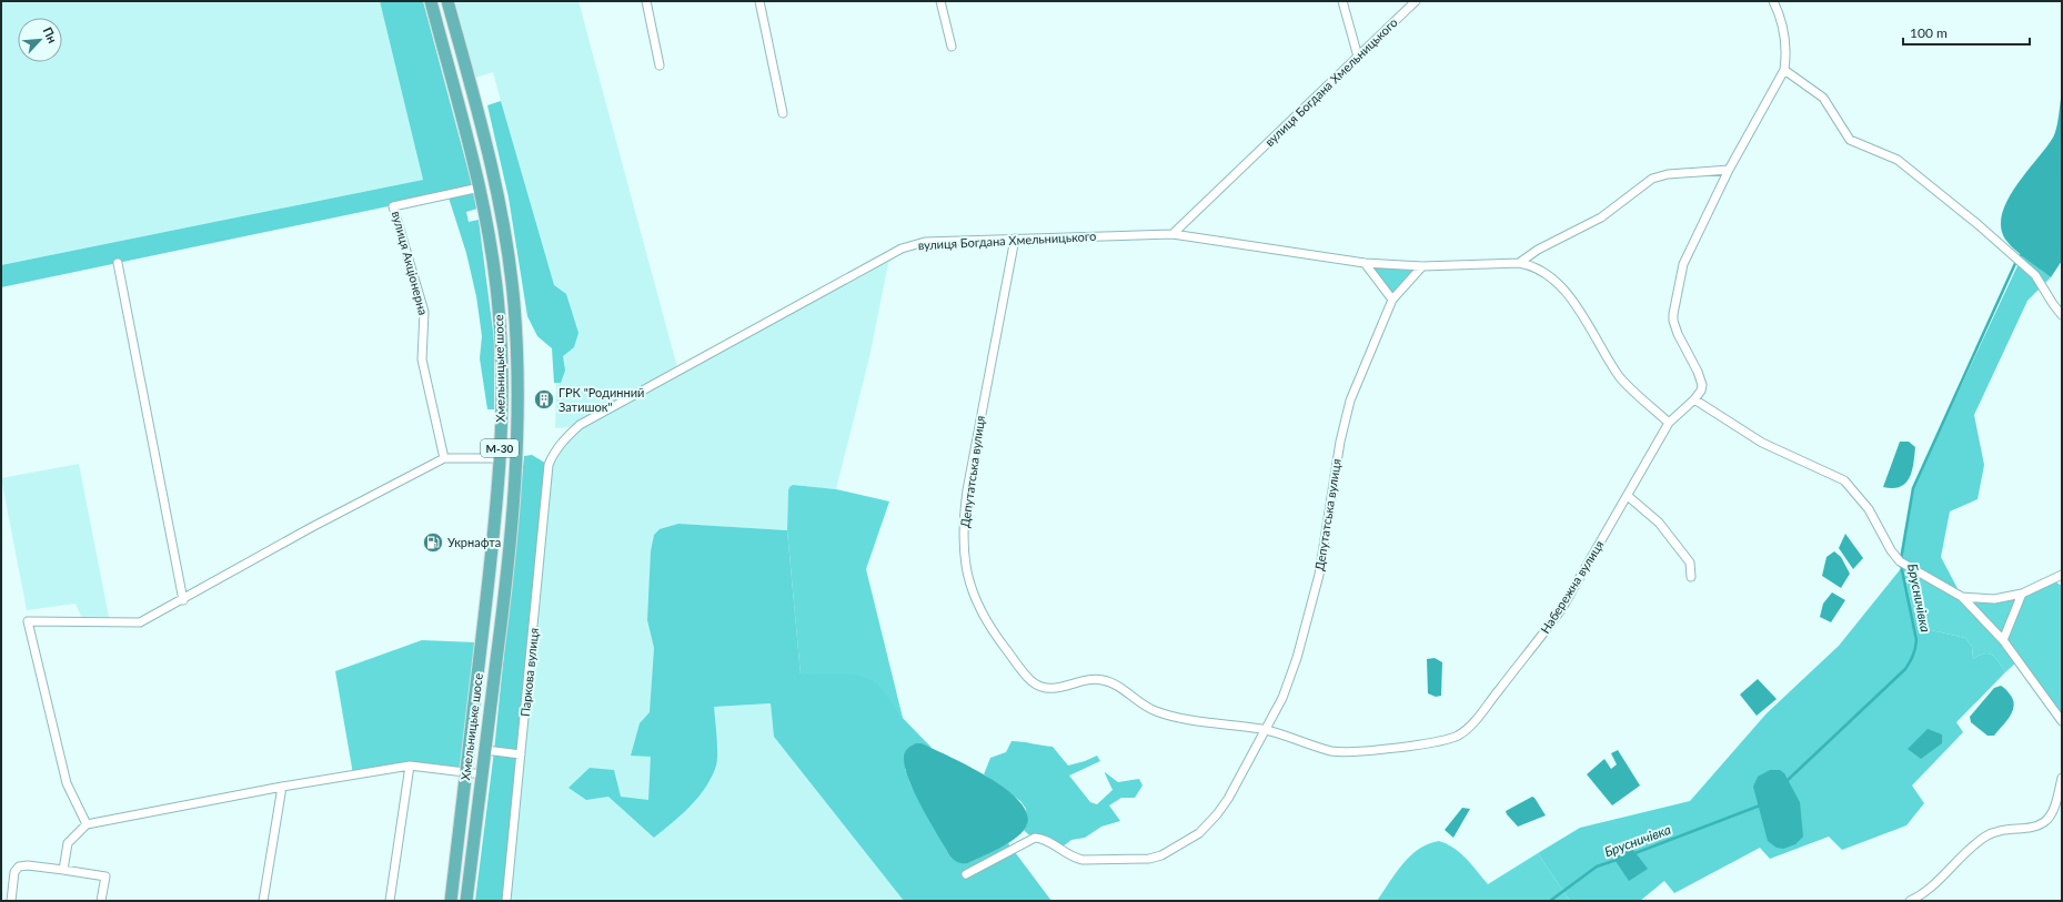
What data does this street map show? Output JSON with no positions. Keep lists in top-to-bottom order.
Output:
{
  "streets": {
    "highway": ["Хмельницьке шосе", "М-30"],
    "street": [
      "вулиця Богдана Хмельницького",
      "вулиця Акціонерна",
      "Депутатська вулиця",
      "Набережна вулиця",
      "Паркова вулиця"
    ]
  },
  "crossings": [
    ["вулиця Богдана Хмельницького", "Депутатська вулиця"],
    ["вулиця Богдана Хмельницького", "Паркова вулиця"],
    ["вулиця Акціонерна", "Хмельницьке шосе"],
    ["Депутатська вулиця", "Набережна вулиця"]
  ],
  "water": ["Брусничівка"],
  "places": {
    "building": ["ГРК \"Родинний Затишок\""],
    "fuel station": ["Укрнафта"]
  },
  "scale_bar": "100 m",
  "north": "top right"
}
